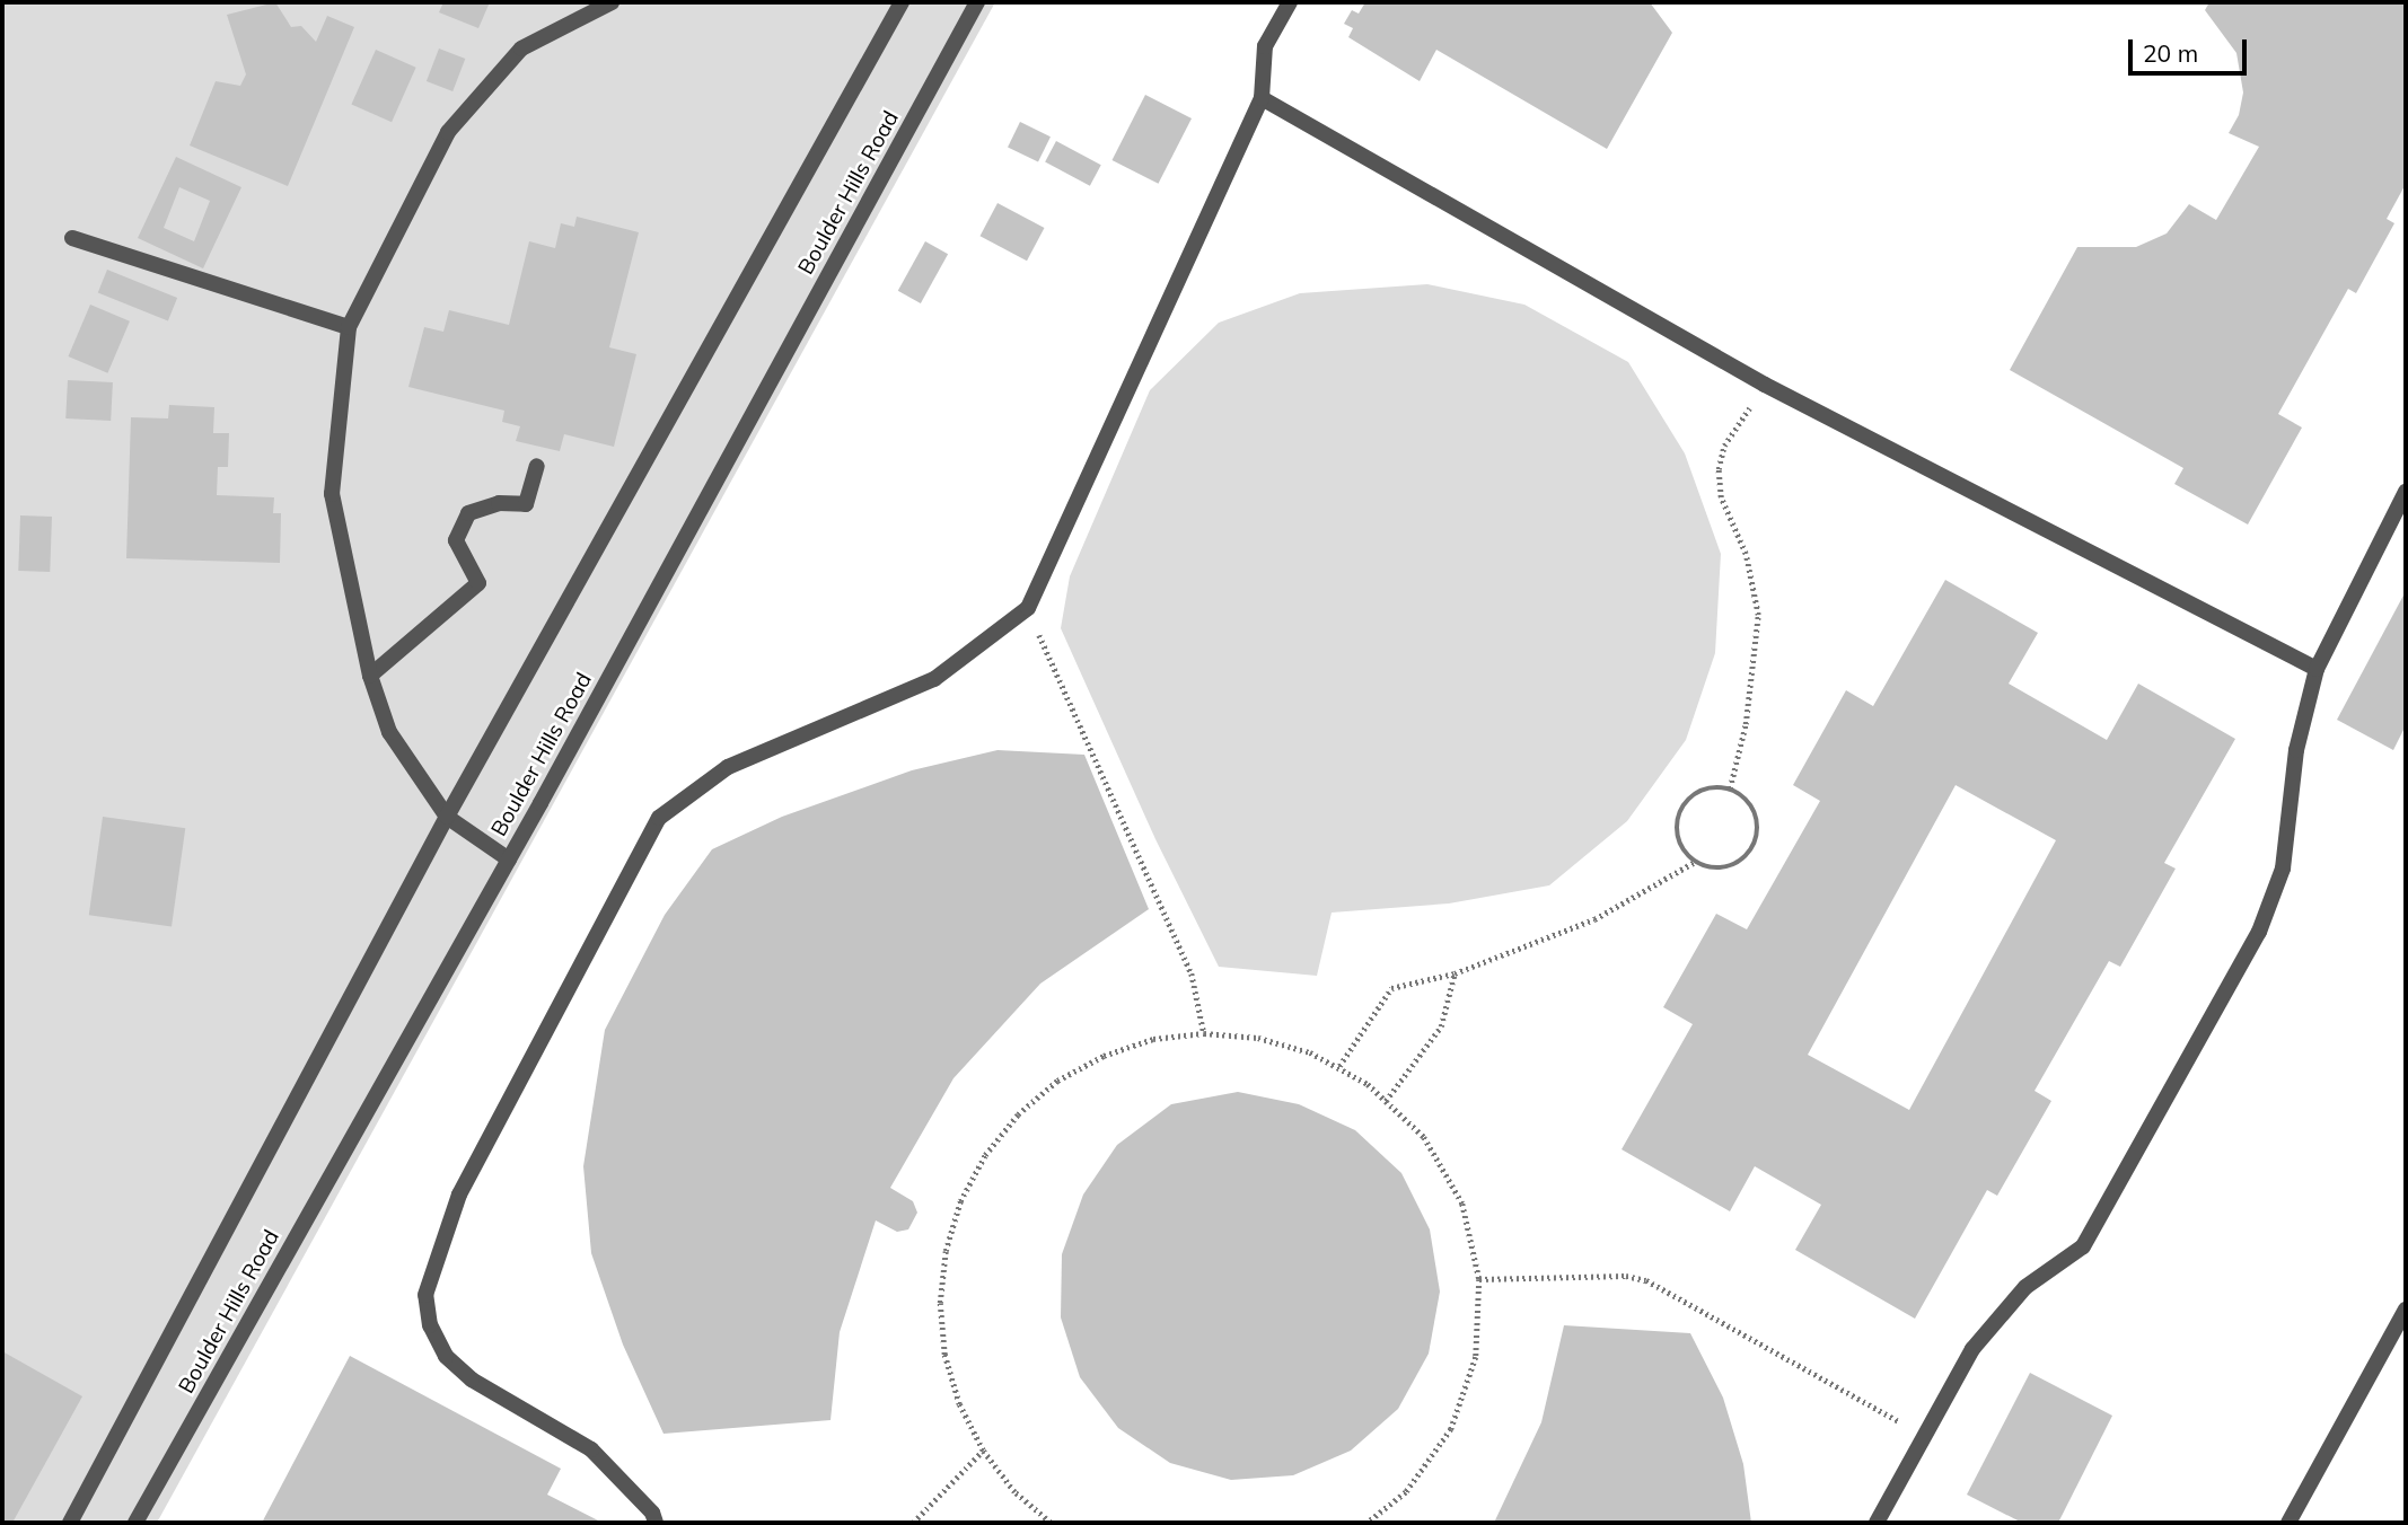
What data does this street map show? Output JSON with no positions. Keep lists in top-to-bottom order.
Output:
{
  "streets": {
    "lane": ["Boulder Hills Road"]
  },
  "scale_bar": "20 m"
}
